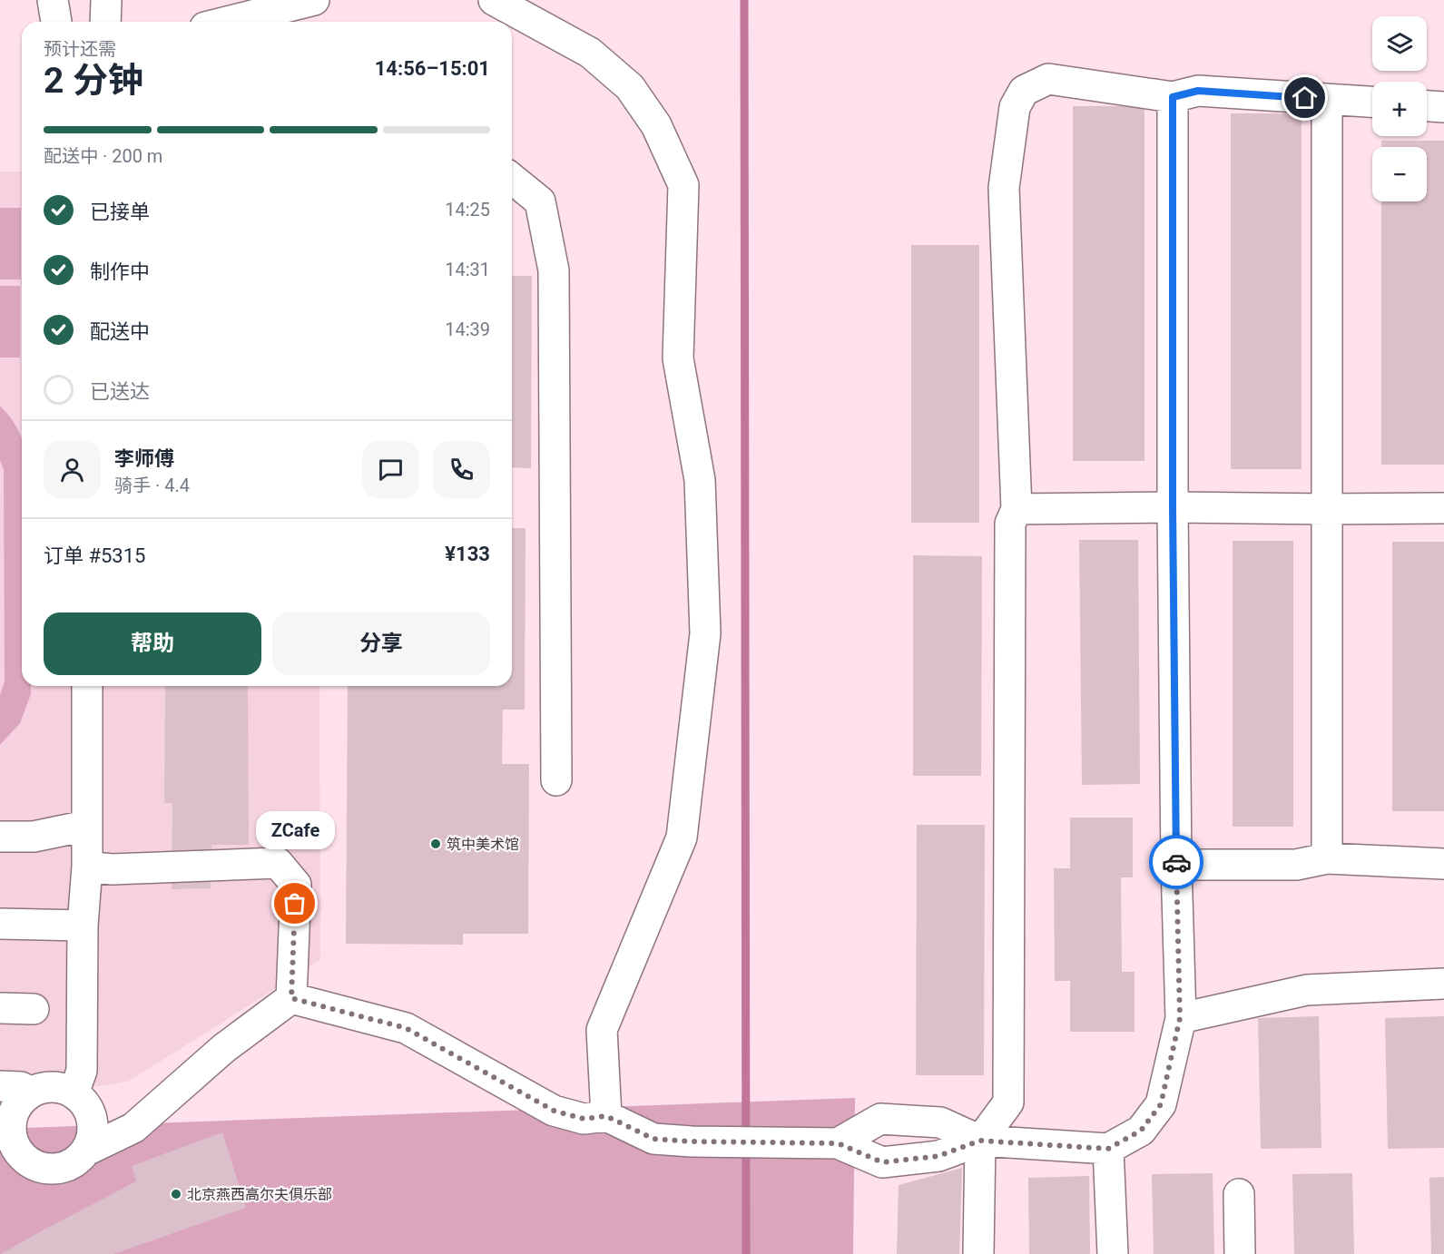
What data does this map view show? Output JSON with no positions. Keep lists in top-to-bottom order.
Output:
{
  "places": ["筑中美术馆", "ZCafe", "北京燕西高尔夫俱乐部"],
  "page": {
    "map_buttons": ["+", "−"],
    "heading": ["2 分钟", "预计还需", "14:56–15:01"],
    "panel": [
      "李师傅",
      "骑手 · 4.4",
      "订单 #5315",
      "¥133"
    ],
    "bar": "配送中 · 200 m",
    "list": [
      ["已接单", "14:25"],
      ["制作中", "14:31"],
      ["配送中", "14:39"],
      "已送达"
    ],
    "buttons": ["帮助", "分享"],
    "bubble": "ZCafe"
  }
}
